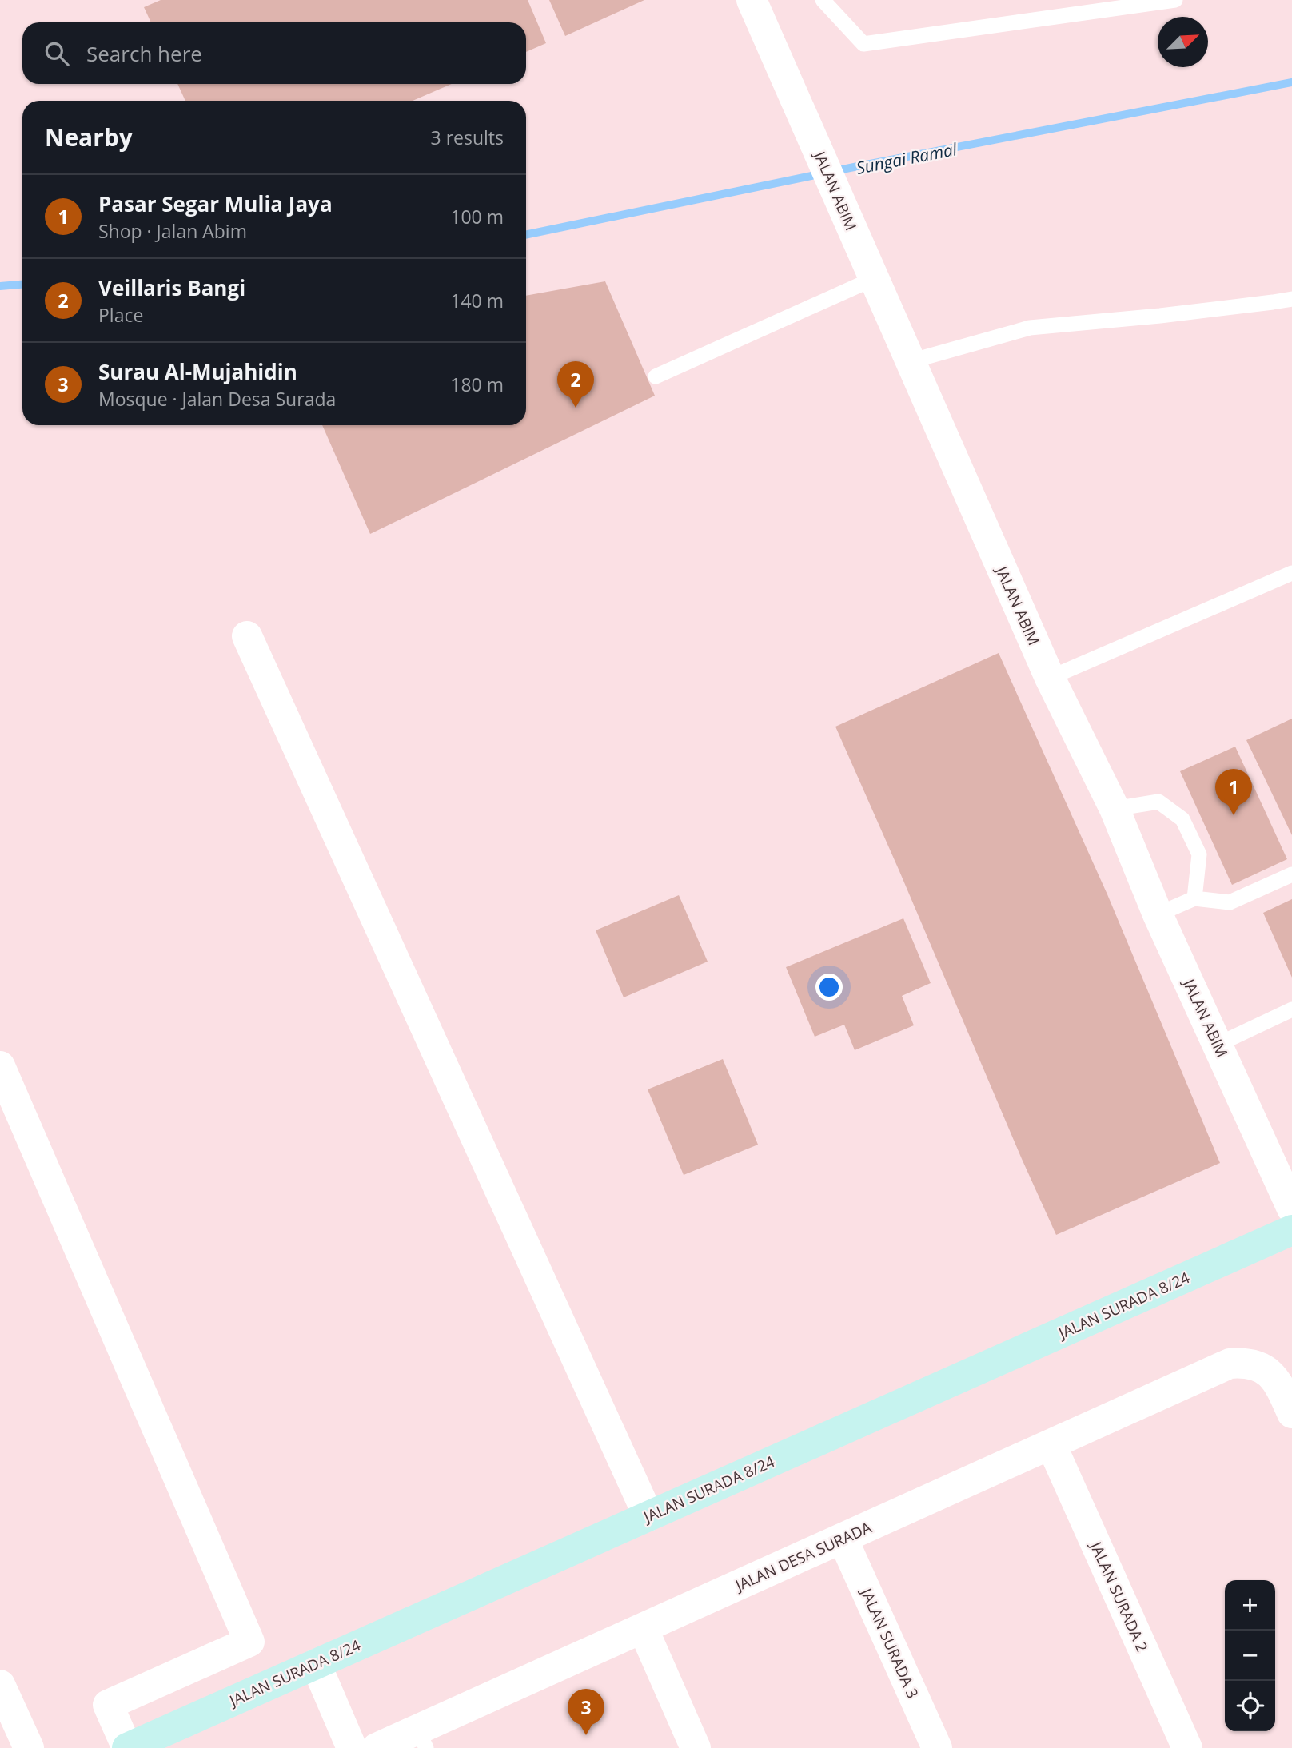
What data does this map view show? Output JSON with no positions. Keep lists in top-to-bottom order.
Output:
{
  "streets": {
    "street": [
      "JALAN ABIM",
      "JALAN SURADA 8/24",
      "JALAN DESA SURADA",
      "JALAN SURADA 2",
      "JALAN SURADA 3"
    ]
  },
  "crossings": [
    ["JALAN DESA SURADA", "JALAN SURADA 2"],
    ["JALAN DESA SURADA", "JALAN SURADA 3"]
  ],
  "water": ["Sungai Ramal"],
  "north": "top right",
  "page": {
    "search": "Search here",
    "heading": ["Nearby", "3 results"],
    "list": [
      {
        "mark": "1",
        "name": "Pasar Segar Mulia Jaya",
        "note": "Shop · Jalan Abim",
        "value": "100 m"
      },
      {
        "mark": "2",
        "name": "Veillaris Bangi",
        "note": "Place",
        "value": "140 m"
      },
      {
        "mark": "3",
        "name": "Surau Al-Mujahidin",
        "note": "Mosque · Jalan Desa Surada",
        "value": "180 m"
      }
    ],
    "pins": ["2", "1", "3"],
    "map_buttons": ["+", "−"]
  }
}
